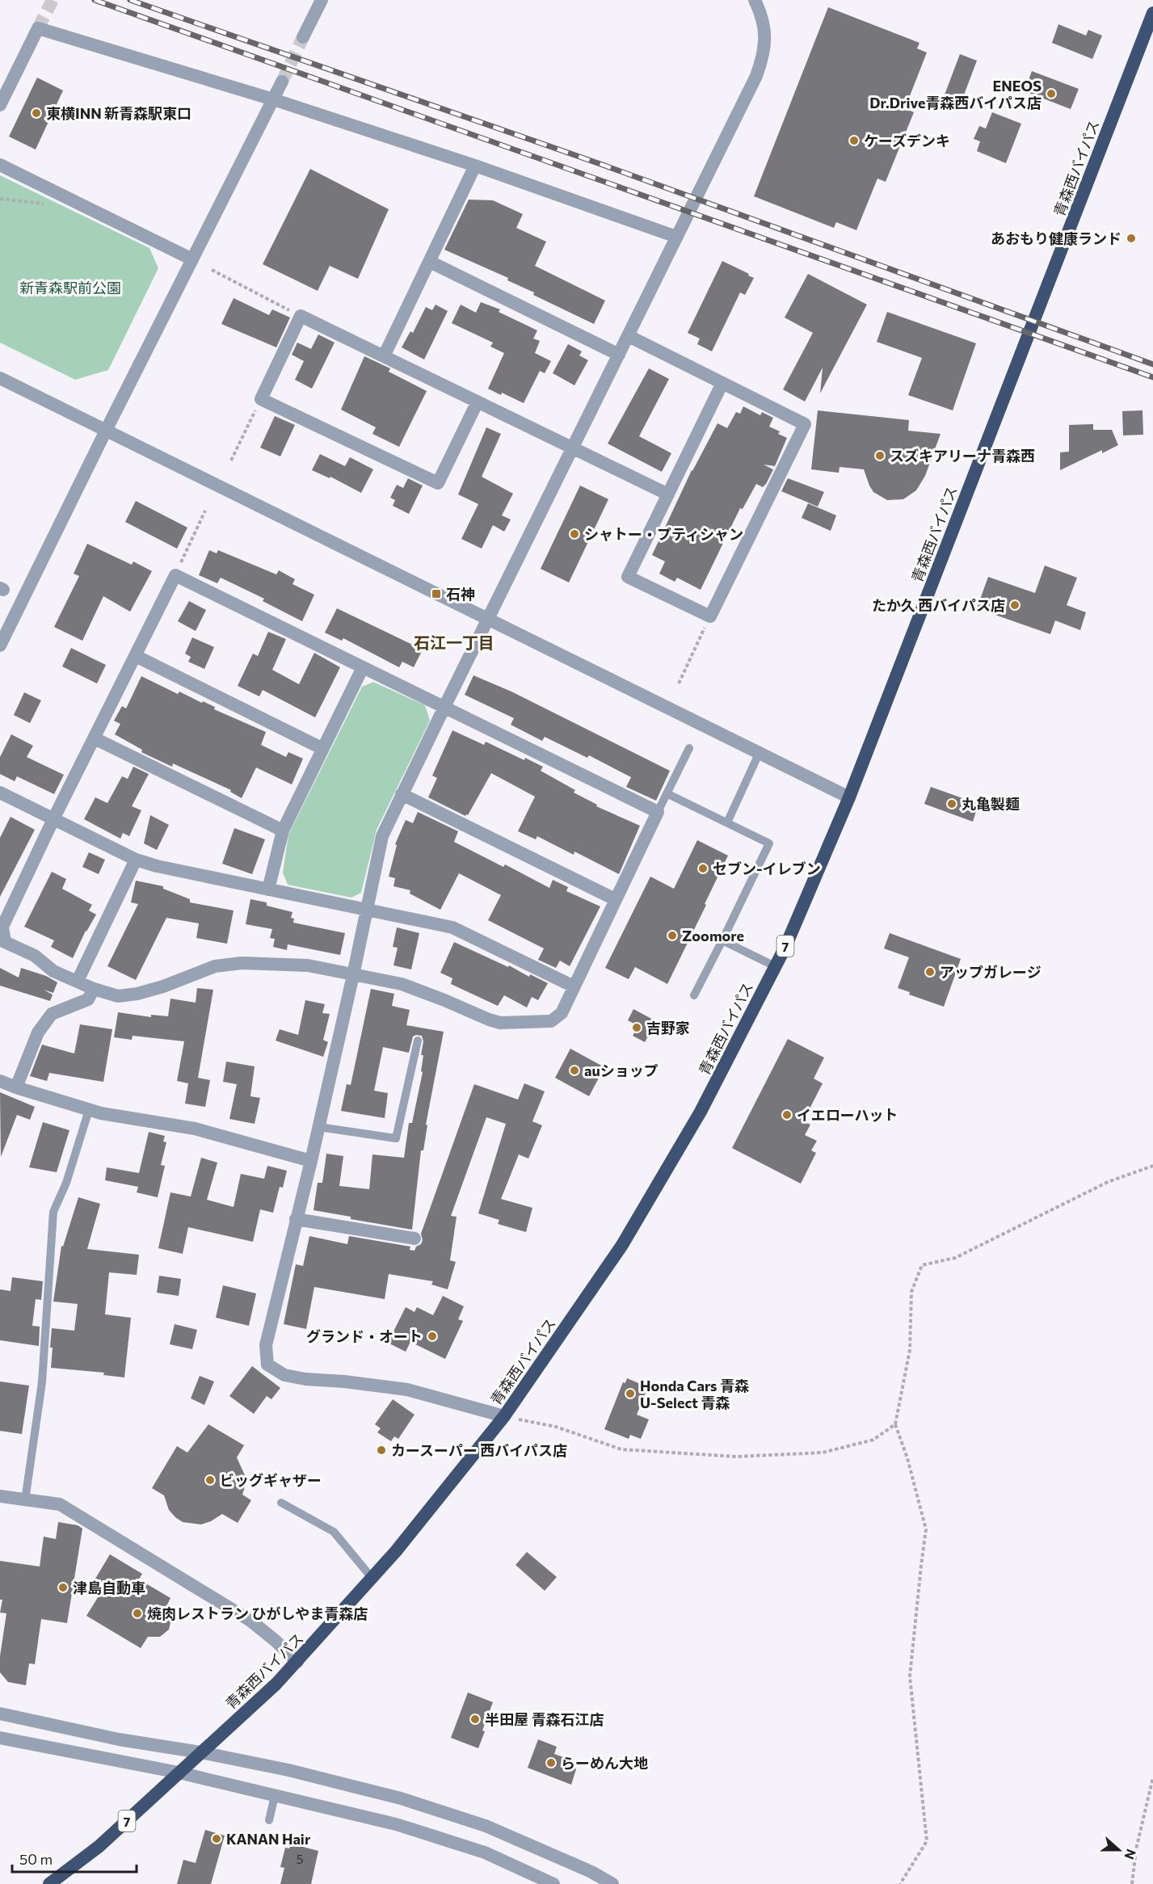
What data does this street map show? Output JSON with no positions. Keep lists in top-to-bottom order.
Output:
{
  "streets": {
    "highway": ["青森西バイパス", "7"]
  },
  "districts": ["石江一丁目"],
  "parks": ["新青森駅前公園"],
  "places": {
    "other": [
      "ENEOS Dr.Drive青森西バイパス店",
      "東横INN 新青森駅東口",
      "ケーズデンキ",
      "あおもり健康ランド",
      "スズキアリーナ青森西",
      "シャトー・プティシャン",
      "たか久 西バイパス店",
      "丸亀製麺",
      "セブン-イレブン",
      "Zoomore",
      "アップガレージ",
      "吉野家",
      "auショップ",
      "イエローハット",
      "グランド・オート",
      "Honda Cars 青森 U-Select 青森",
      "カースーパー 西バイパス店",
      "ビッグギャザー",
      "津島自動車",
      "焼肉レストラン ひがしやま青森店",
      "半田屋 青森石江店",
      "らーめん大地",
      "KANAN Hair"
    ],
    "transit": ["石神"]
  },
  "house_numbers": ["5"],
  "scale_bar": "50 m",
  "north": "right"
}
